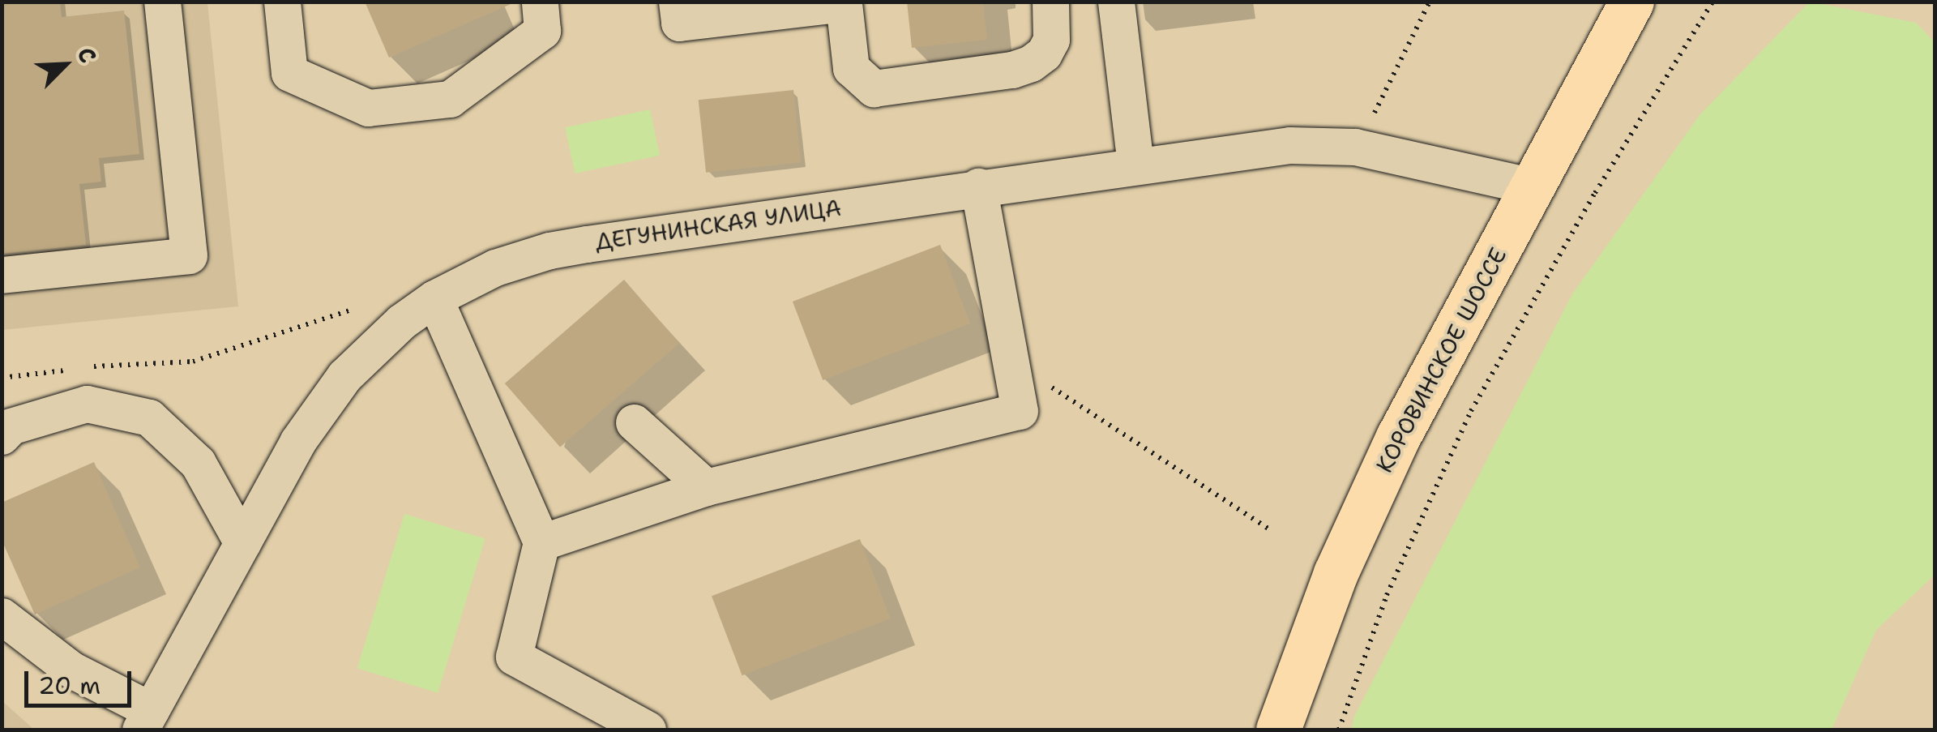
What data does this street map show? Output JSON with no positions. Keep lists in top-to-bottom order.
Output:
{
  "streets": {
    "main road": ["КОРОВИНСКОЕ ШОССЕ"],
    "street": ["ДЕГУНИНСКАЯ УЛИЦА"]
  },
  "crossings": [
    ["ДЕГУНИНСКАЯ УЛИЦА", "КОРОВИНСКОЕ ШОССЕ"]
  ],
  "scale_bar": "20 m",
  "north": "top right"
}
